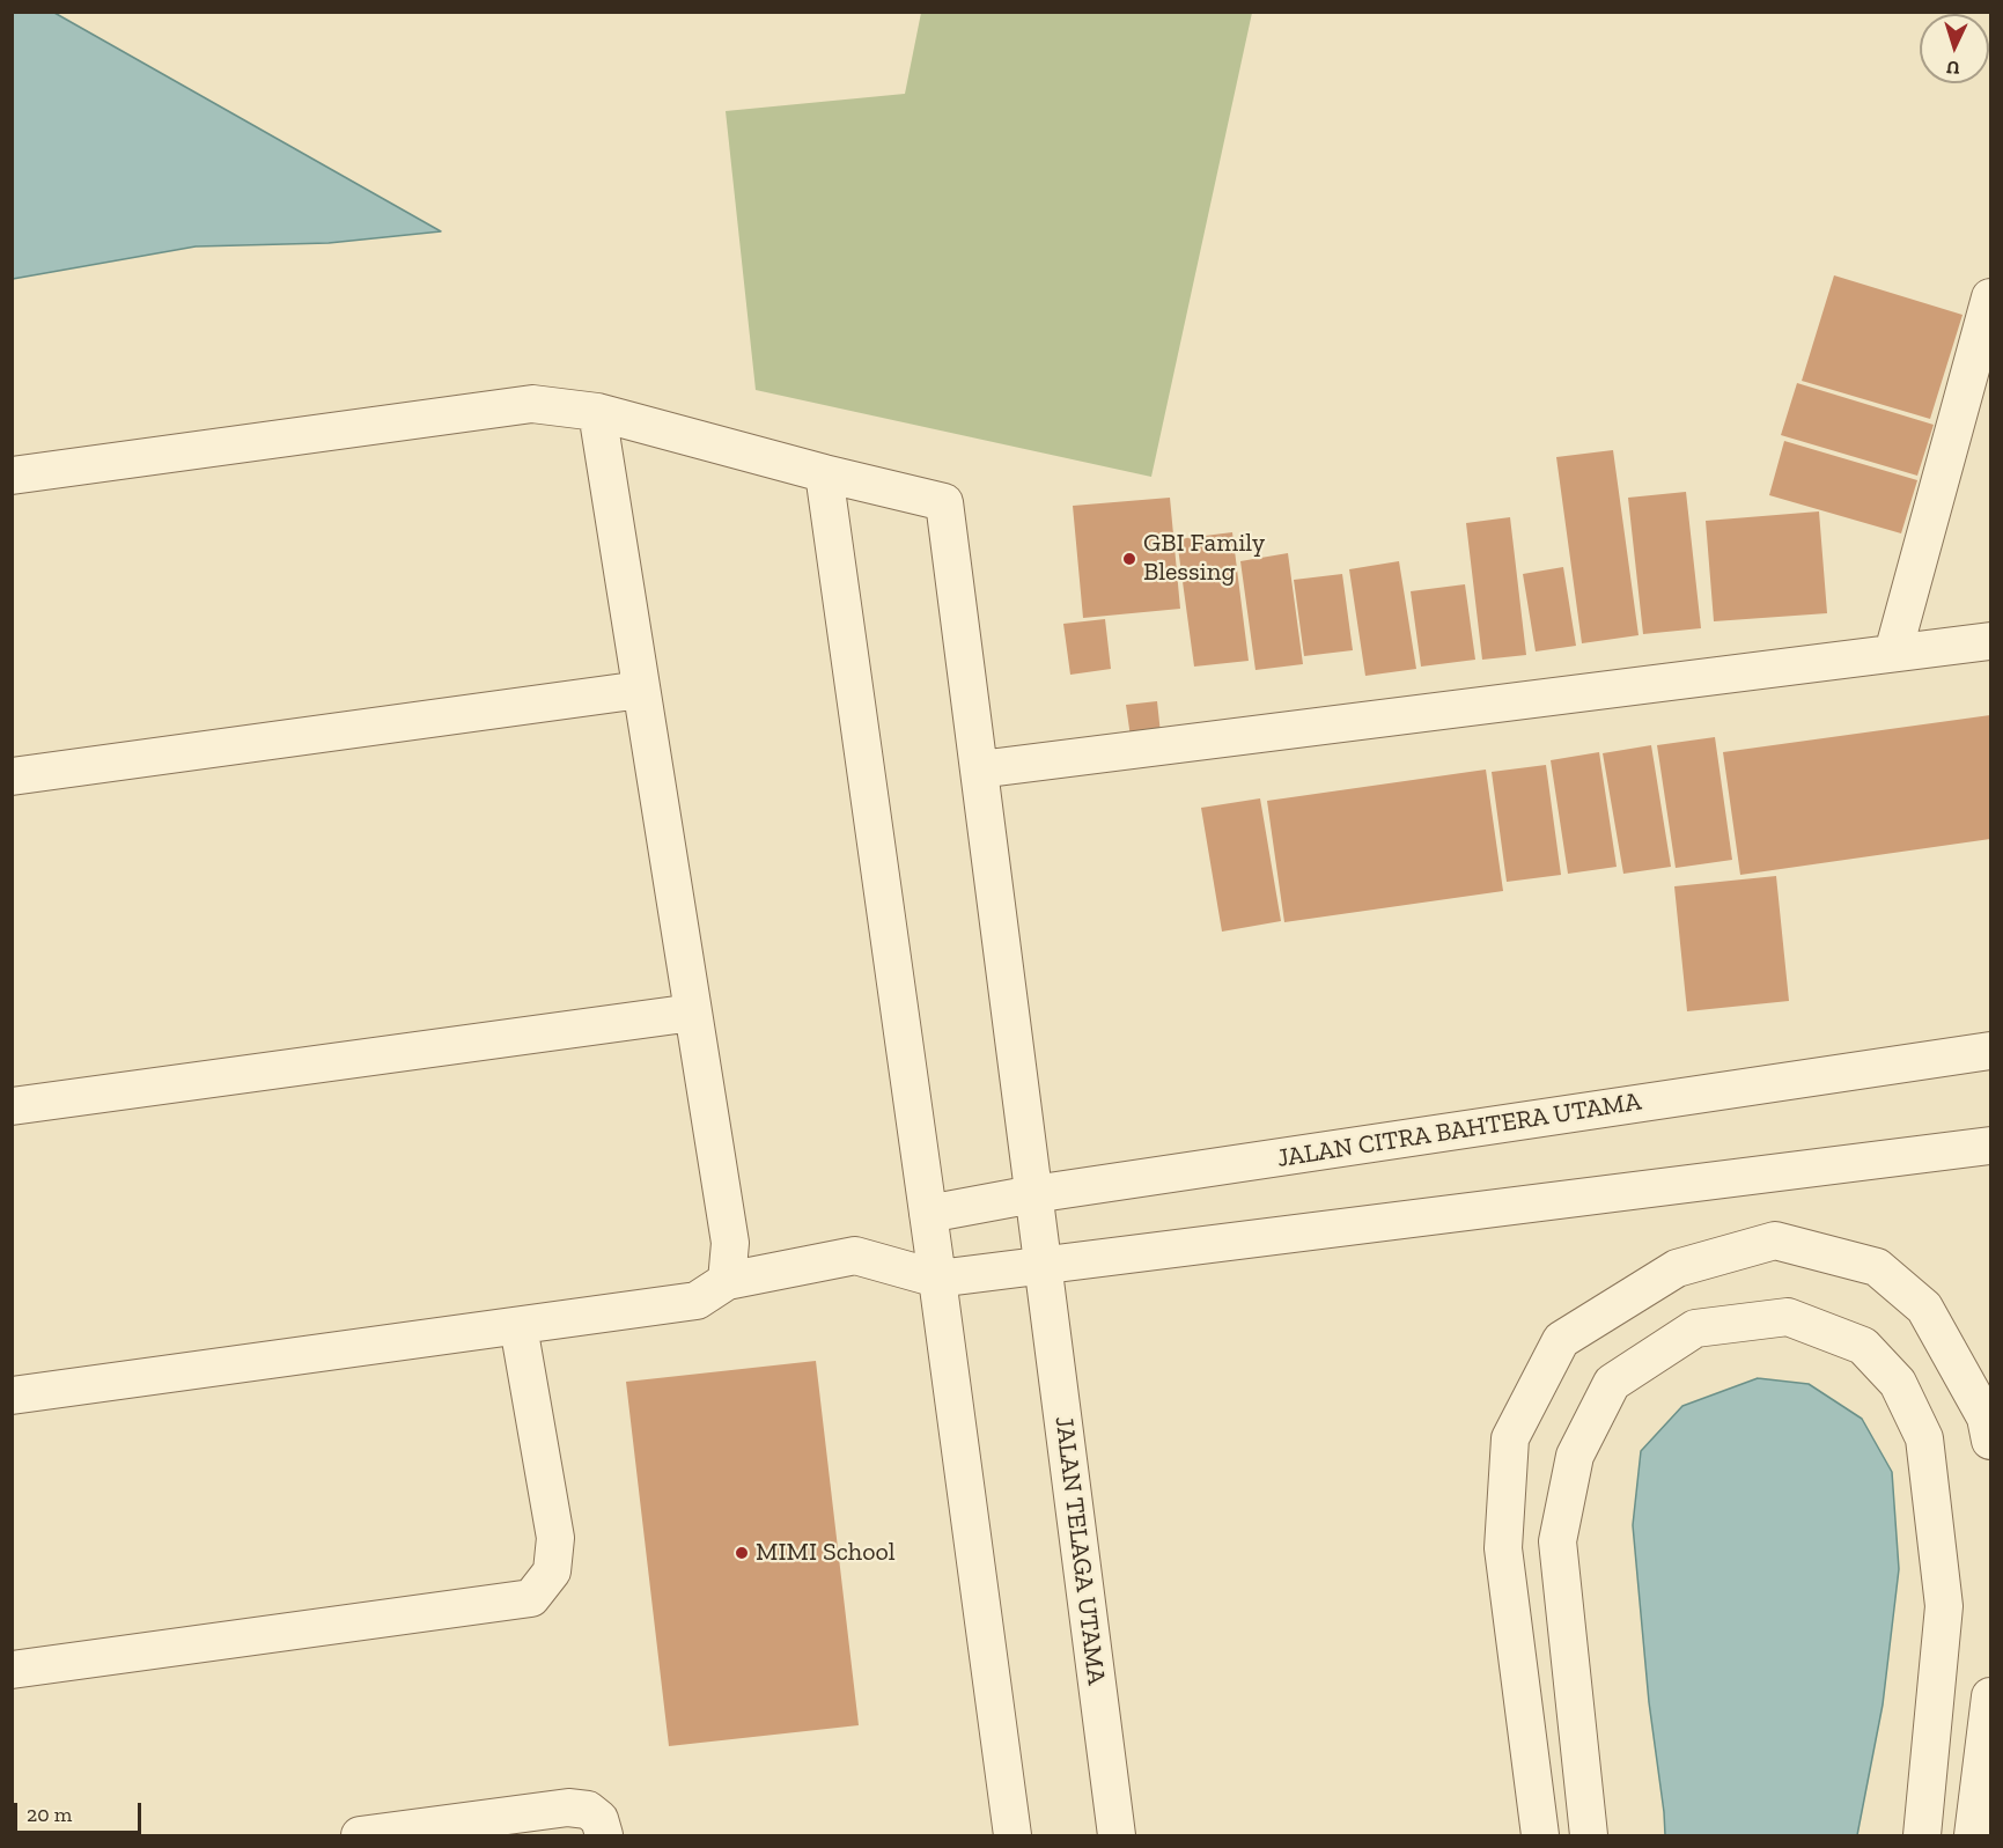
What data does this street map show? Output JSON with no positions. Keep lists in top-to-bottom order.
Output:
{
  "streets": {
    "street": ["JALAN CITRA BAHTERA UTAMA", "JALAN TELAGA UTAMA"]
  },
  "crossings": [
    ["JALAN CITRA BAHTERA UTAMA", "JALAN TELAGA UTAMA"]
  ],
  "places": ["GBI Family Blessing", "MIMI School"],
  "scale_bar": "20 m",
  "north": "bottom"
}
